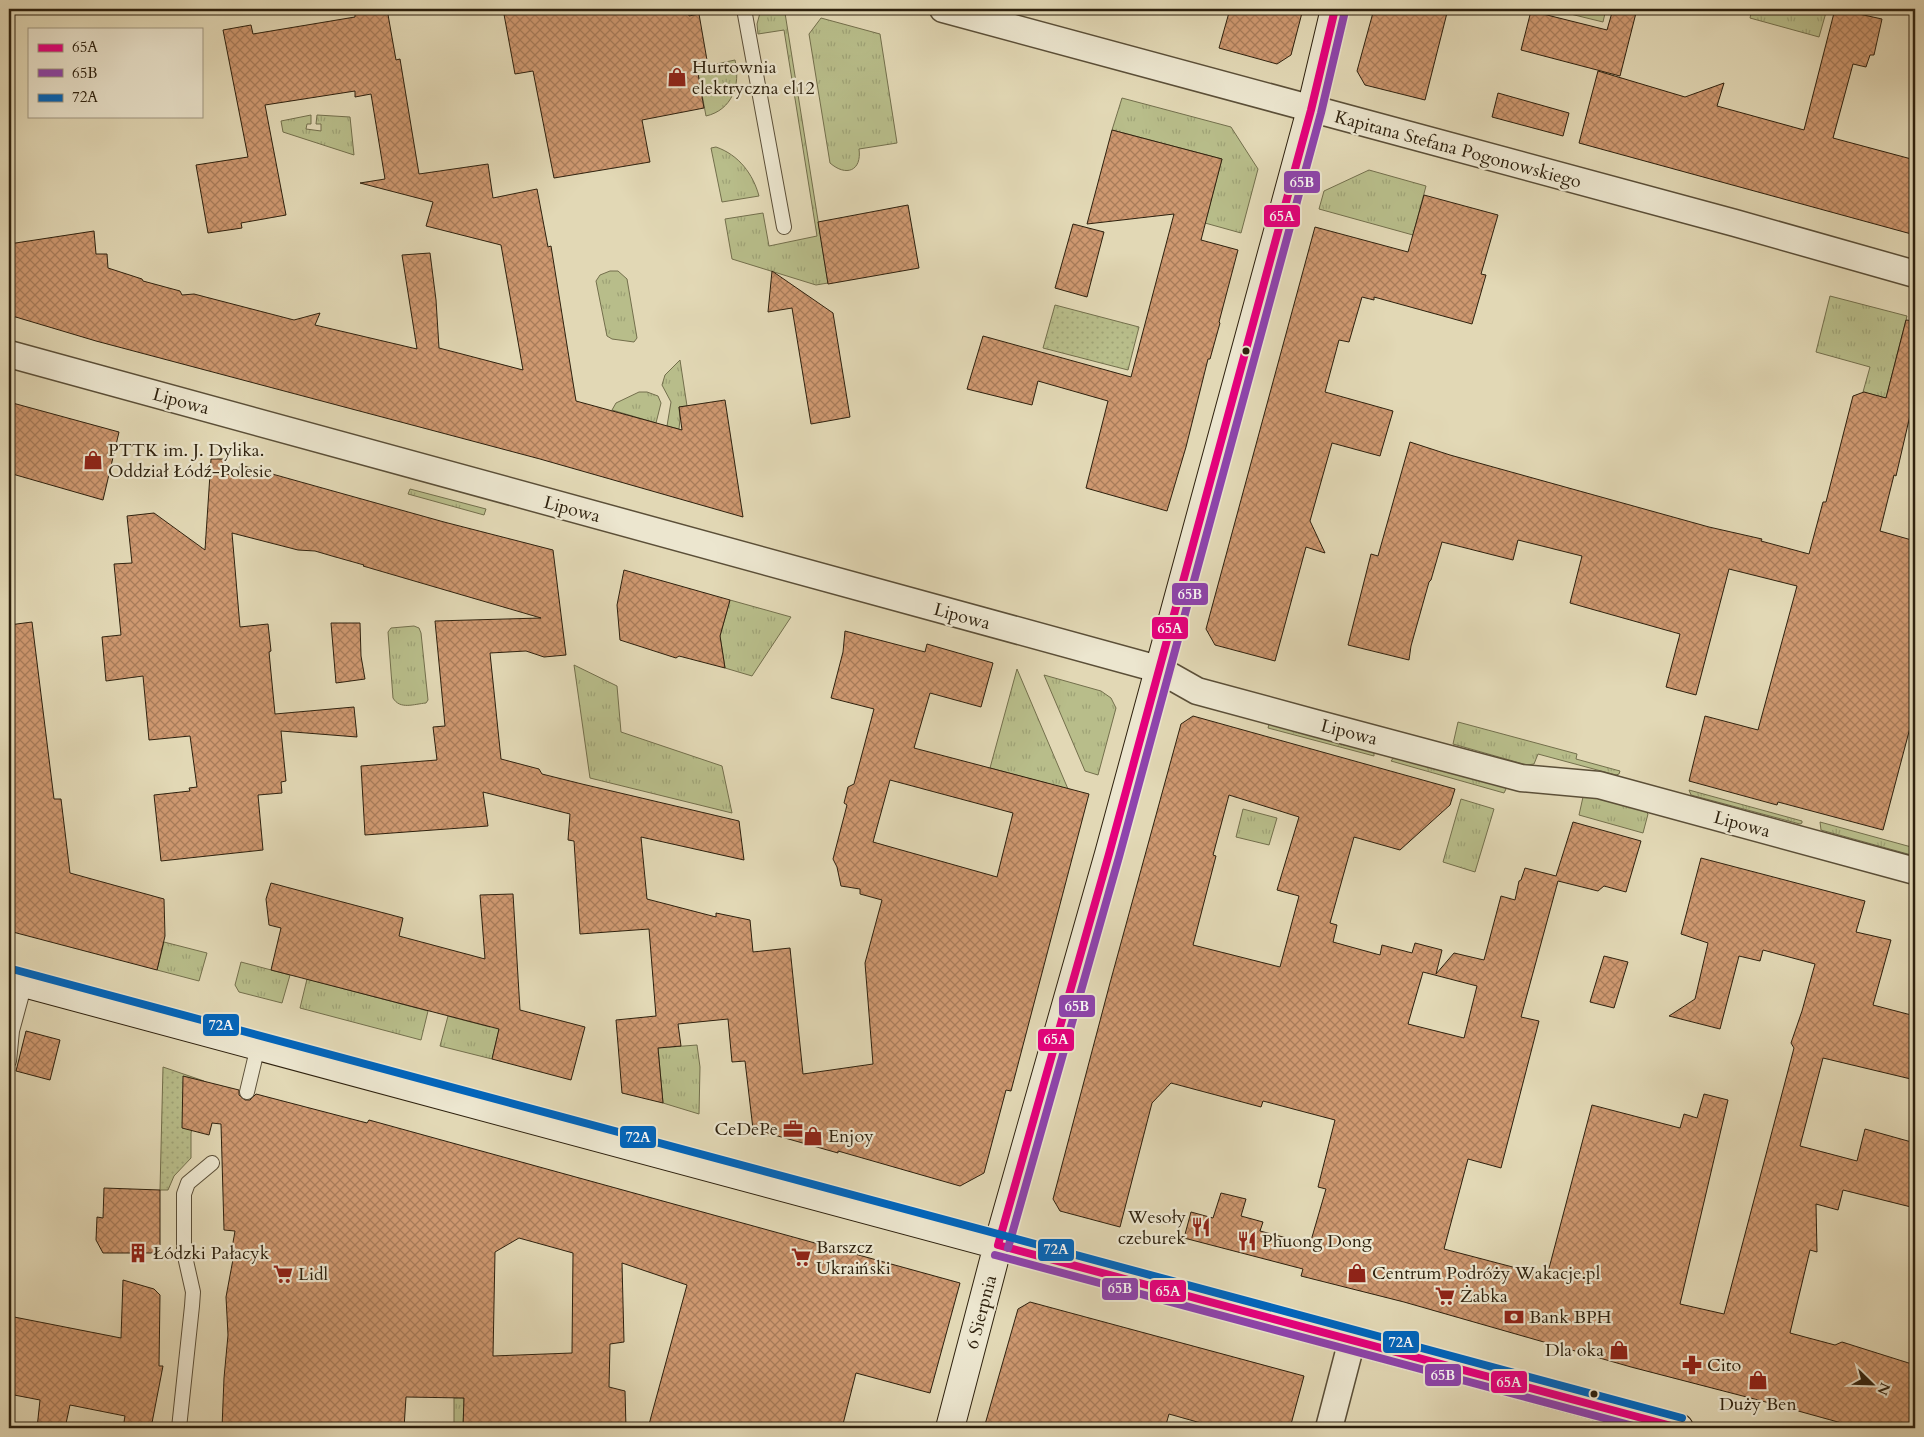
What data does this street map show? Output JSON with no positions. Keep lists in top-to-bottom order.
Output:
{
  "streets": {
    "street": ["Kapitana Stefana Pogonowskiego", "Lipowa", "6 Sierpnia"]
  },
  "crossings": [
    ["Kapitana Stefana Pogonowskiego", "6 Sierpnia"],
    ["Lipowa", "6 Sierpnia"]
  ],
  "places": {
    "shop": [
      "Hurtownia elektryczna el12",
      "PTTK im. J. Dylika. Oddział Łódź-Polesie",
      "Enjoy",
      "Centrum Podróży Wakacje.pl",
      "Dla oka",
      "Duży Ben"
    ],
    "office": ["CeDePe"],
    "restaurant": ["Wesoły czeburek", "Phuong Dong"],
    "building": ["Łódzki Pałacyk"],
    "supermarket": ["Barszcz Ukraiński", "Lidl", "Żabka"],
    "bank": ["Bank BPH"],
    "pharmacy": ["Cito"]
  },
  "lines": ["transit line 65A", "transit line 65B", "transit line 72A"],
  "legend": ["65A", "65B", "72A"],
  "north": "bottom right"
}
